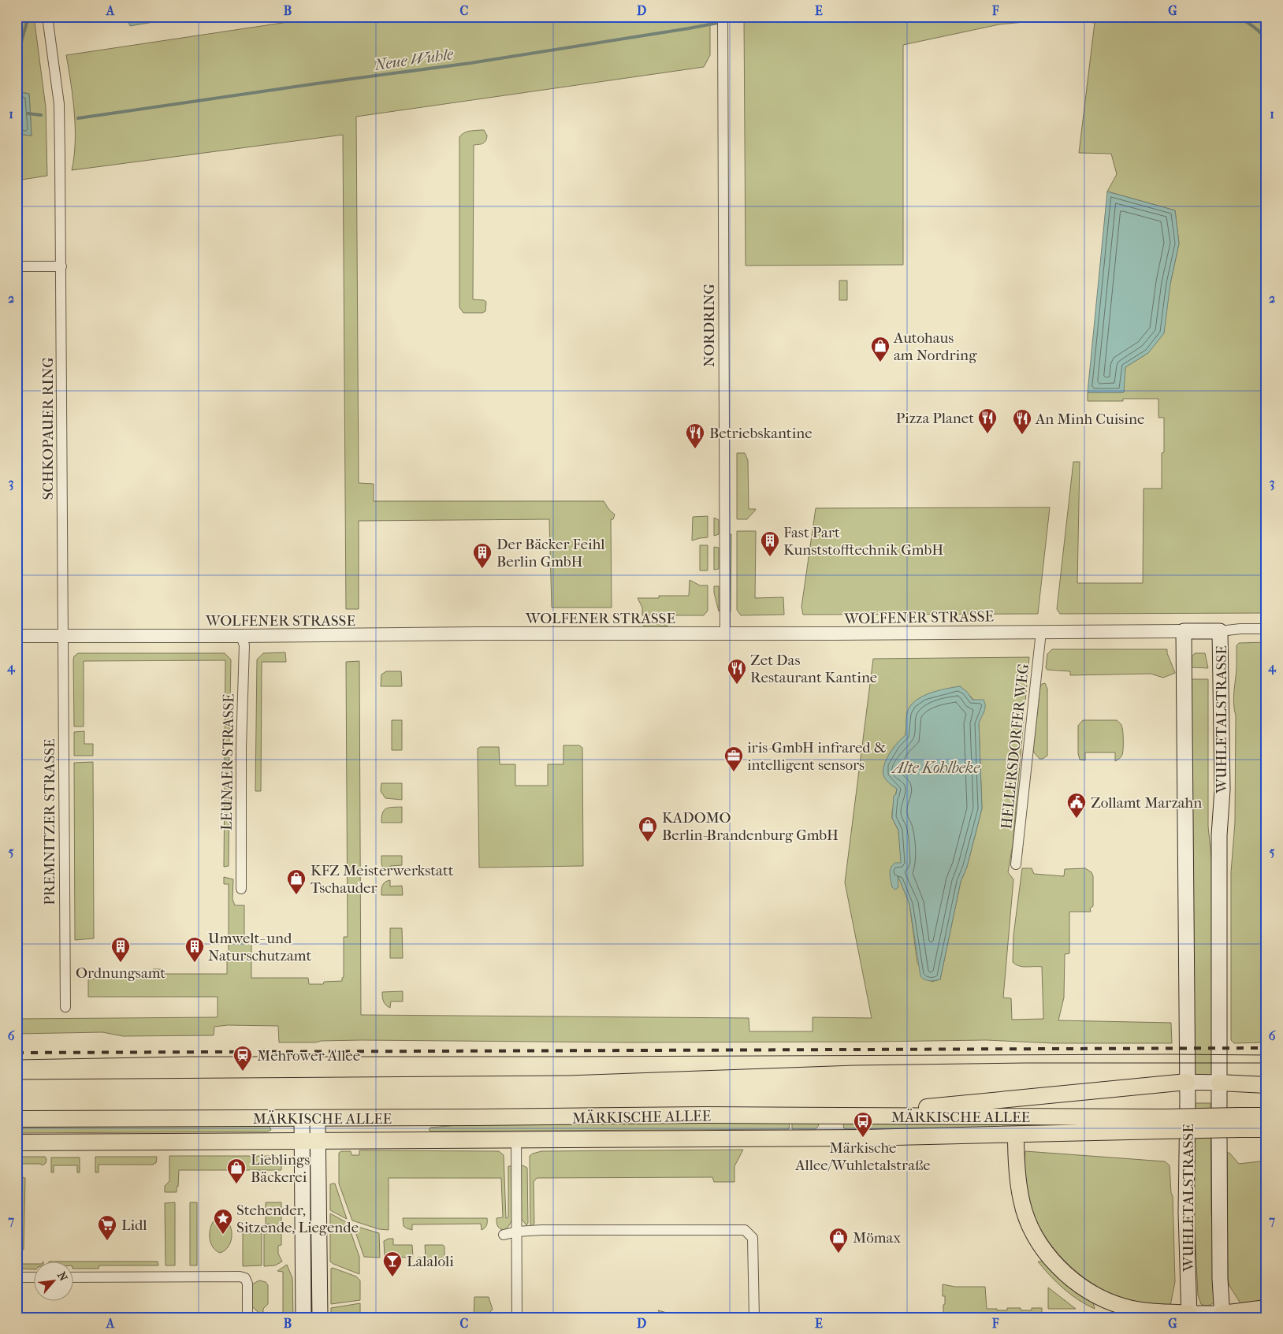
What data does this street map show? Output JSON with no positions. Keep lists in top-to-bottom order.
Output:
{
  "streets": {
    "main road": ["WUHLETALSTRASSE", "MÄRKISCHE ALLEE"],
    "street": [
      "NORDRING",
      "SCHKOPAUER RING",
      "WOLFENER STRASSE",
      "HELLERSDORFER WEG",
      "LEUNAER STRASSE",
      "PREMNITZER STRASSE"
    ]
  },
  "crossings": [
    ["NORDRING", "WOLFENER STRASSE"],
    ["SCHKOPAUER RING", "WOLFENER STRASSE"],
    ["SCHKOPAUER RING", "PREMNITZER STRASSE"],
    ["WOLFENER STRASSE", "WUHLETALSTRASSE"],
    ["WOLFENER STRASSE", "HELLERSDORFER WEG"],
    ["WOLFENER STRASSE", "LEUNAER STRASSE"],
    ["WOLFENER STRASSE", "PREMNITZER STRASSE"]
  ],
  "water": ["Neue Wuhle", "Alte Kohlbeke"],
  "places": {
    "shop": [
      "Autohaus am Nordring",
      "KADOMO Berlin-Brandenburg GmbH",
      "KFZ Meisterwerkstatt Tschauder",
      "Lieblings Bäckerei",
      "Mömax"
    ],
    "restaurant": [
      "Pizza Planet",
      "An Minh Cuisine",
      "Betriebskantine",
      "Zet Das Restaurant Kantine"
    ],
    "building": [
      "Fast Part Kunststofftechnik GmbH",
      "Der Bäcker Feihl Berlin GmbH",
      "Ordnungsamt",
      "Umwelt- und Naturschutzamt"
    ],
    "office": ["iris-GmbH infrared & intelligent sensors"],
    "public building": ["Zollamt Marzahn"],
    "station": ["Mehrower Allee"],
    "bus stop": ["Märkische Allee/Wuhletalstraße"],
    "place": ["Stehender, Sitzende, Liegende"],
    "supermarket": ["Lidl"],
    "bar": ["Lalaloli"]
  },
  "north": "top right",
  "grid": {
    "columns": [
      "A",
      "B",
      "C",
      "D",
      "E",
      "F",
      "G"
    ],
    "rows": [
      "1",
      "2",
      "3",
      "4",
      "5",
      "6",
      "7"
    ]
  }
}
